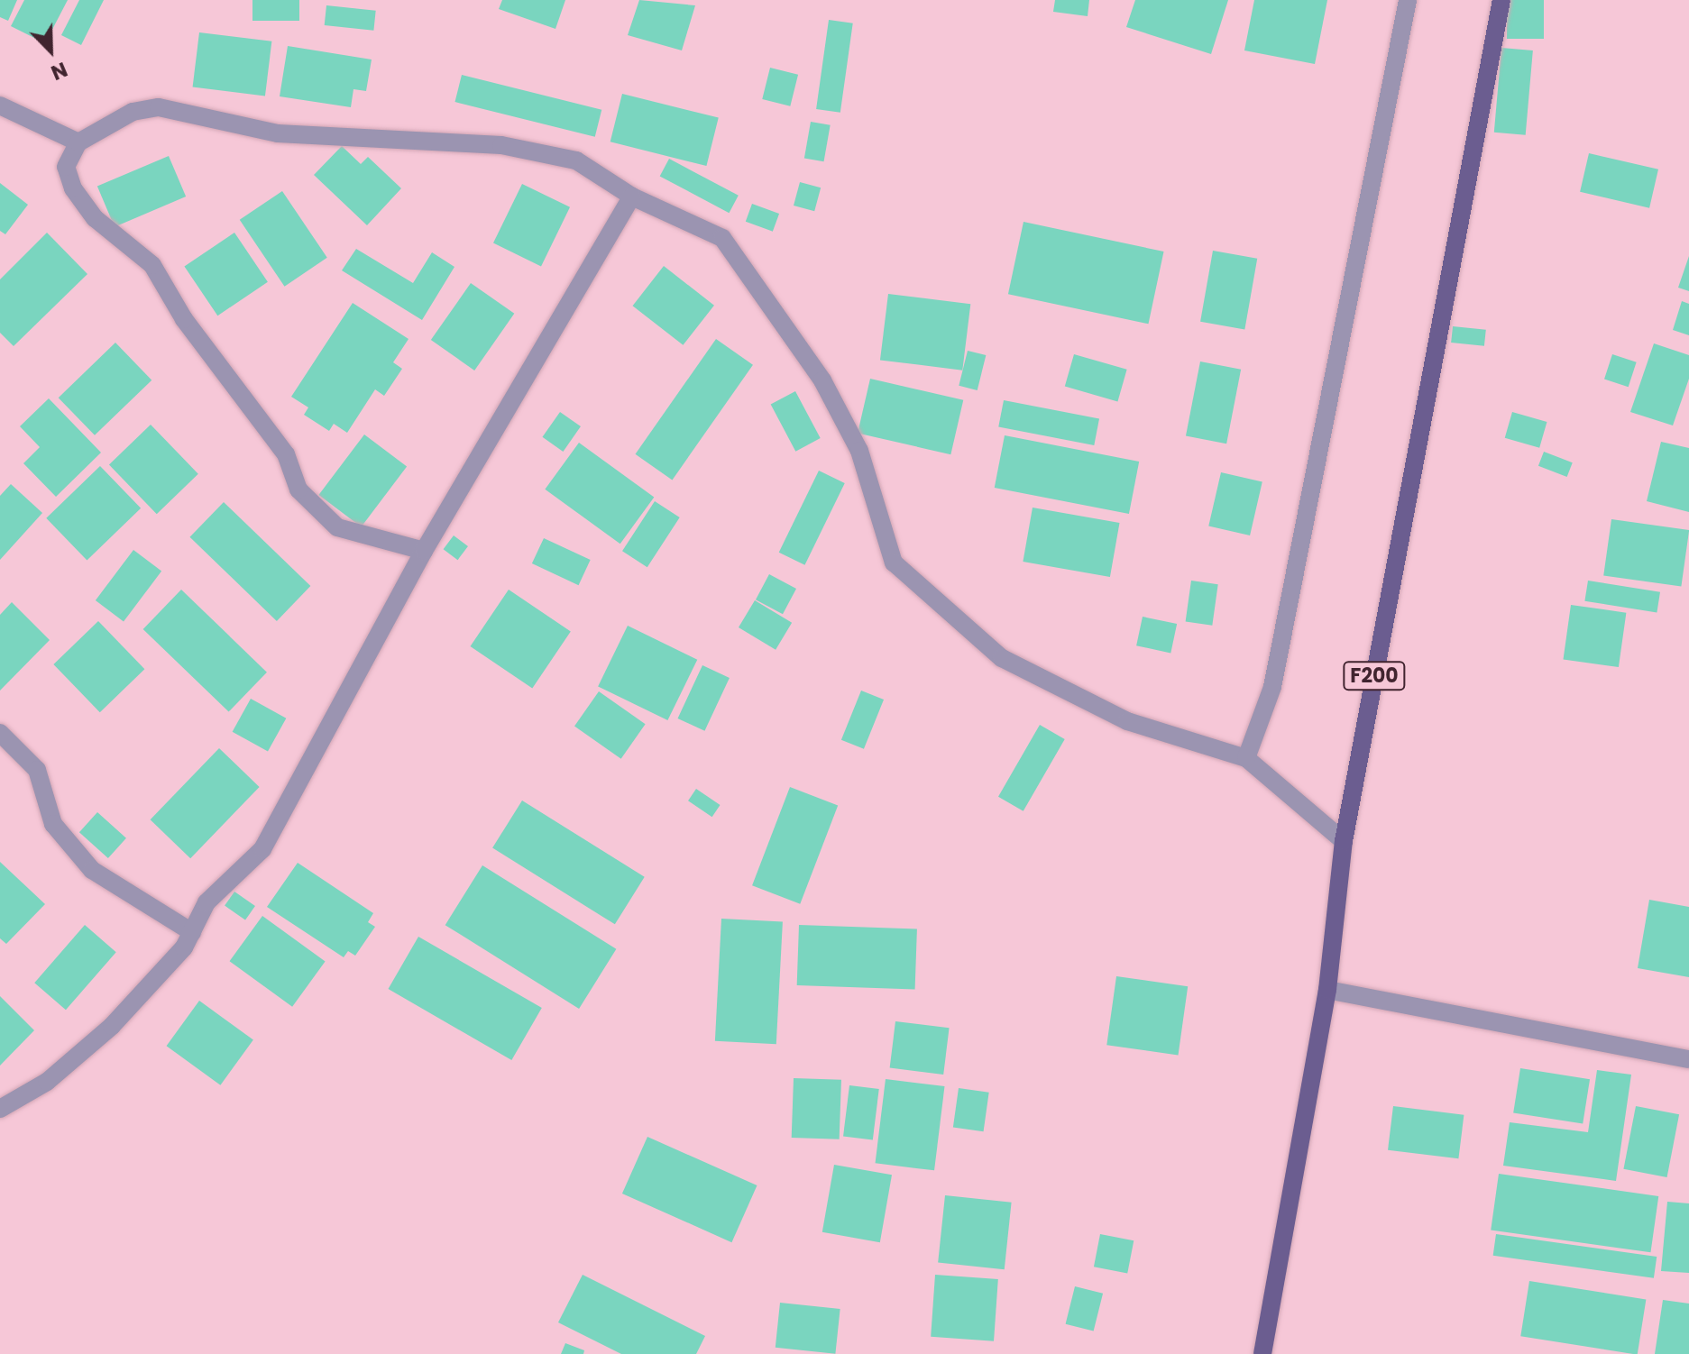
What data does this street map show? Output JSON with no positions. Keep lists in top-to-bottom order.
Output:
{
  "streets": {
    "main road": ["F200"]
  },
  "north": "bottom right"
}
